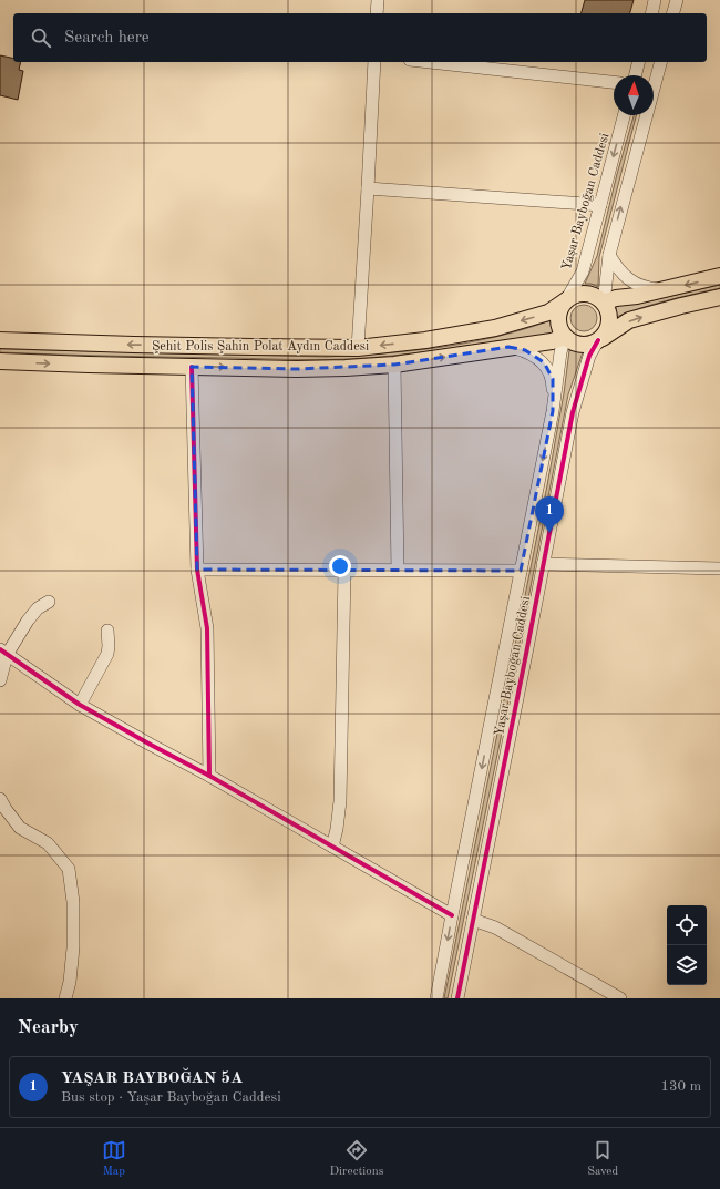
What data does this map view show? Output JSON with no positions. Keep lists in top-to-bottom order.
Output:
{
  "streets": {
    "main road": ["Şehit Polis Şahin Polat Aydın Caddesi"],
    "street": ["Yaşar Bayboğan Caddesi"]
  },
  "crossings": [
    ["Yaşar Bayboğan Caddesi", "Şehit Polis Şahin Polat Aydın Caddesi"]
  ],
  "north": "top",
  "page": {
    "search": "Search here",
    "pins": "1",
    "heading": "Nearby",
    "list": [
      {
        "mark": "1",
        "name": "YAŞAR BAYBOĞAN 5A",
        "note": "Bus stop · Yaşar Bayboğan Caddesi",
        "value": "130 m"
      }
    ],
    "nav": ["Map", "Directions", "Saved"]
  }
}
